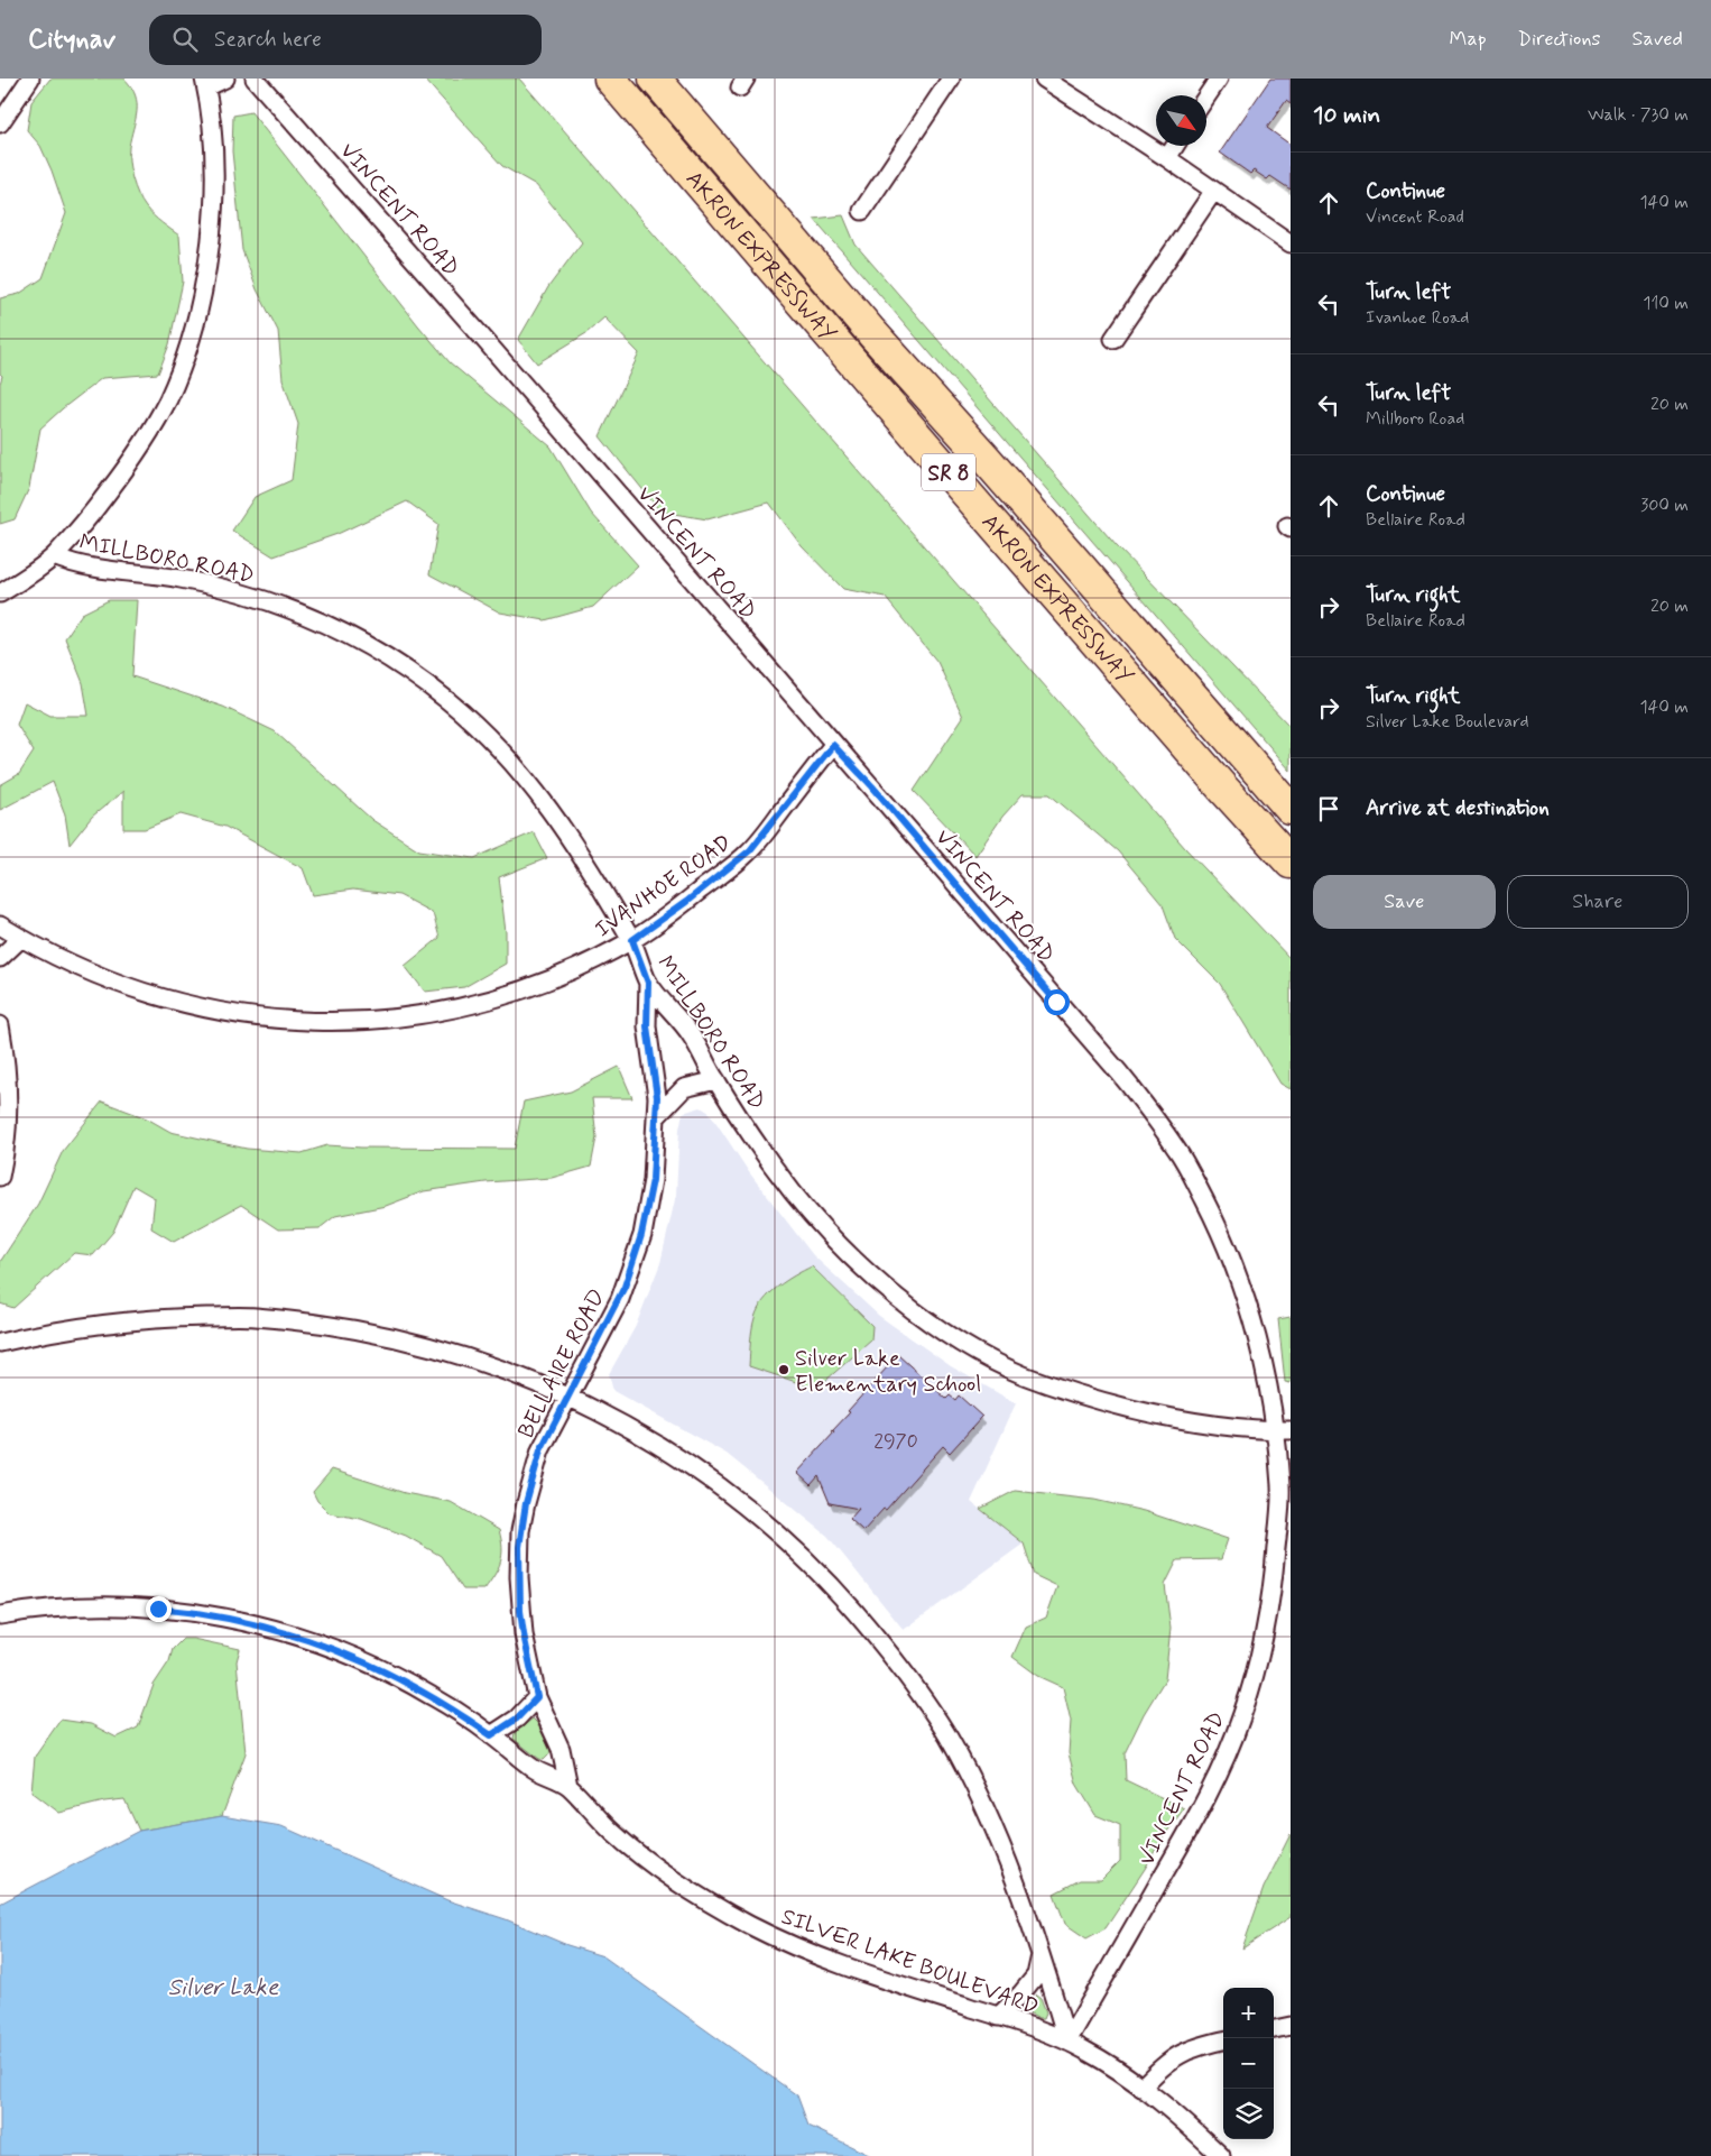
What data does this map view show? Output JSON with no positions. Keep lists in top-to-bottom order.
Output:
{
  "streets": {
    "highway": ["AKRON EXPRESSWAY", "SR 8"],
    "street": [
      "VINCENT ROAD",
      "MILLBORO ROAD",
      "IVANHOE ROAD",
      "BELLAIRE ROAD",
      "SILVER LAKE BOULEVARD"
    ]
  },
  "crossings": [
    ["VINCENT ROAD", "MILLBORO ROAD"],
    ["VINCENT ROAD", "IVANHOE ROAD"],
    ["VINCENT ROAD", "SILVER LAKE BOULEVARD"],
    ["MILLBORO ROAD", "IVANHOE ROAD"],
    ["MILLBORO ROAD", "BELLAIRE ROAD"],
    ["BELLAIRE ROAD", "SILVER LAKE BOULEVARD"]
  ],
  "water": ["Silver Lake"],
  "places": ["Silver Lake Elementary School"],
  "house_numbers": ["2970"],
  "north": "bottom right",
  "page": {
    "header": "Citynav",
    "search": "Search here",
    "nav": ["Map", "Directions", "Saved"],
    "heading": ["10 min", "Walk · 730 m"],
    "list": [
      ["Continue", "Vincent Road", "140 m"],
      ["Turn left", "Ivanhoe Road", "110 m"],
      ["Turn left", "Millboro Road", "20 m"],
      ["Continue", "Bellaire Road", "300 m"],
      ["Turn right", "Bellaire Road", "20 m"],
      ["Turn right", "Silver Lake Boulevard", "140 m"],
      "Arrive at destination"
    ],
    "buttons": ["Save", "Share"],
    "map_buttons": ["+", "−"]
  }
}
